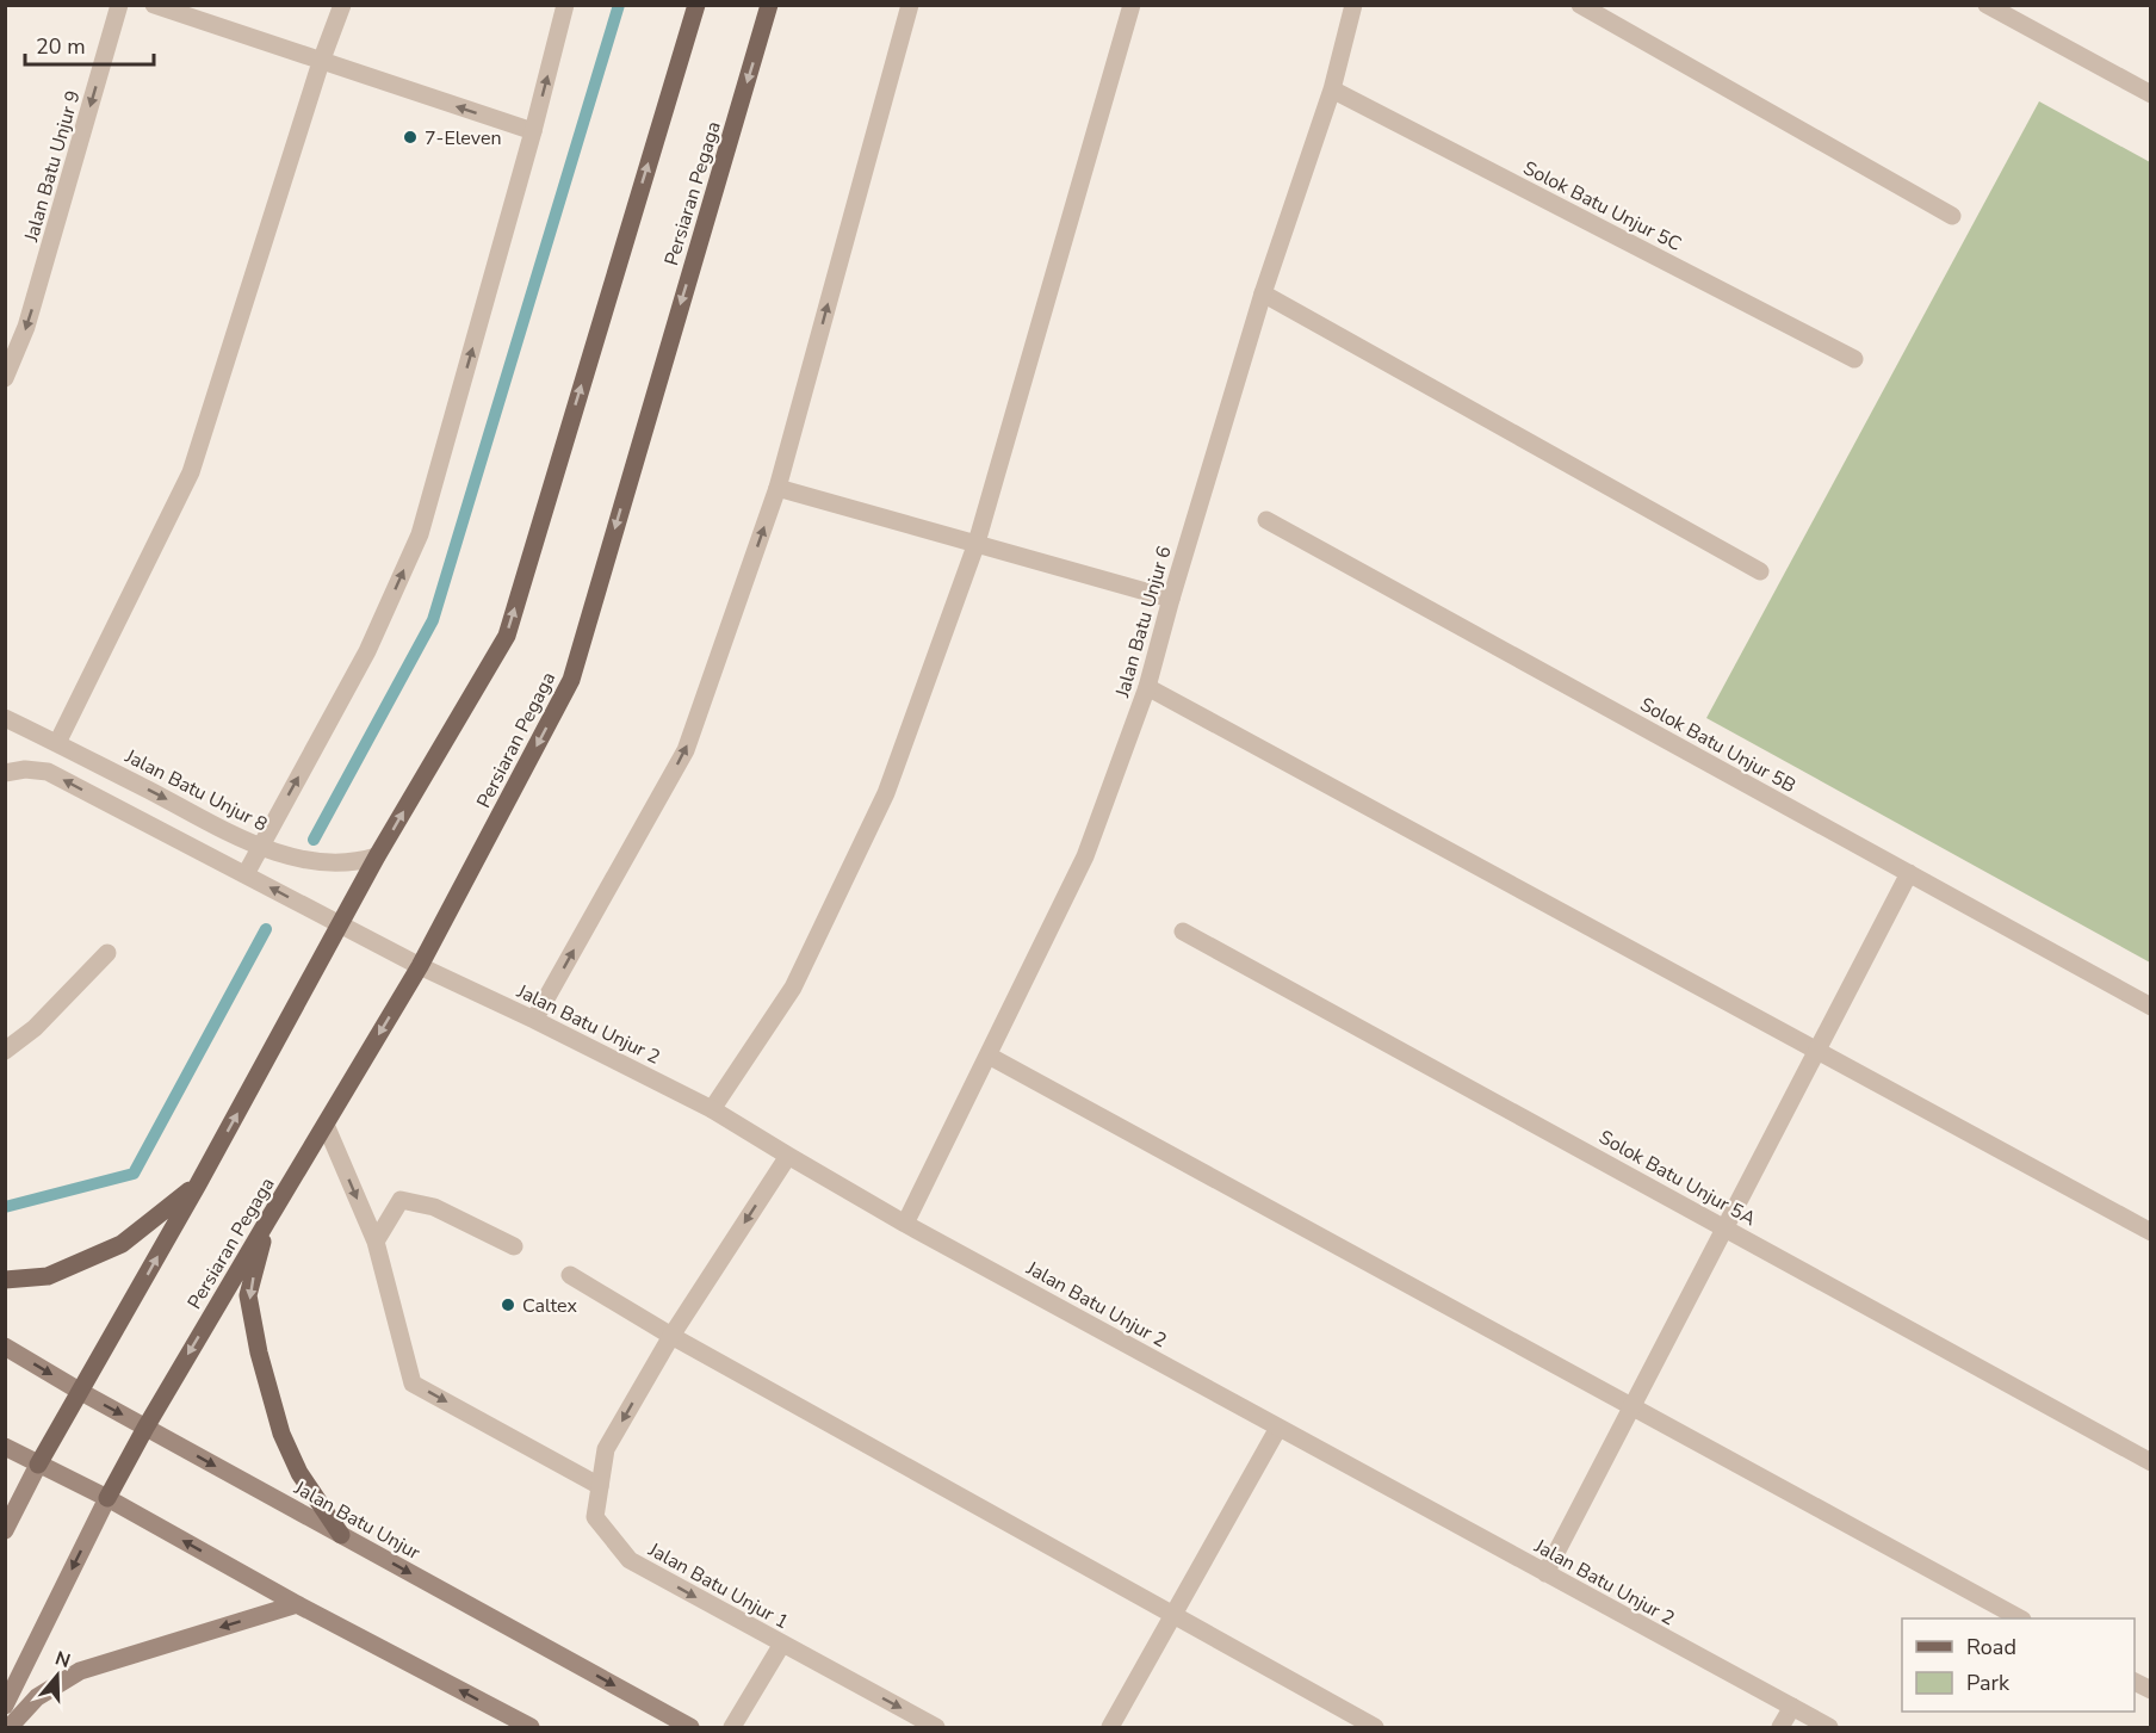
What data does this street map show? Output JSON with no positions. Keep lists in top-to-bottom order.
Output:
{
  "streets": {
    "main road": ["Persiaran Pegaga", "Jalan Batu Unjur"],
    "street": [
      "Jalan Batu Unjur 9",
      "Solok Batu Unjur 5C",
      "Jalan Batu Unjur 6",
      "Solok Batu Unjur 5B",
      "Jalan Batu Unjur 8",
      "Jalan Batu Unjur 2",
      "Solok Batu Unjur 5A",
      "Jalan Batu Unjur 1"
    ]
  },
  "crossings": [
    ["Persiaran Pegaga", "Jalan Batu Unjur 2"],
    ["Persiaran Pegaga", "Jalan Batu Unjur"],
    ["Solok Batu Unjur 5C", "Jalan Batu Unjur 6"],
    ["Jalan Batu Unjur 6", "Jalan Batu Unjur 2"],
    ["Jalan Batu Unjur 2", "Jalan Batu Unjur 1"]
  ],
  "one_way": ["Jalan Batu Unjur 9"],
  "places": ["7-Eleven", "Caltex"],
  "legend": ["Road", "Park"],
  "scale_bar": "20 m",
  "north": "top"
}
